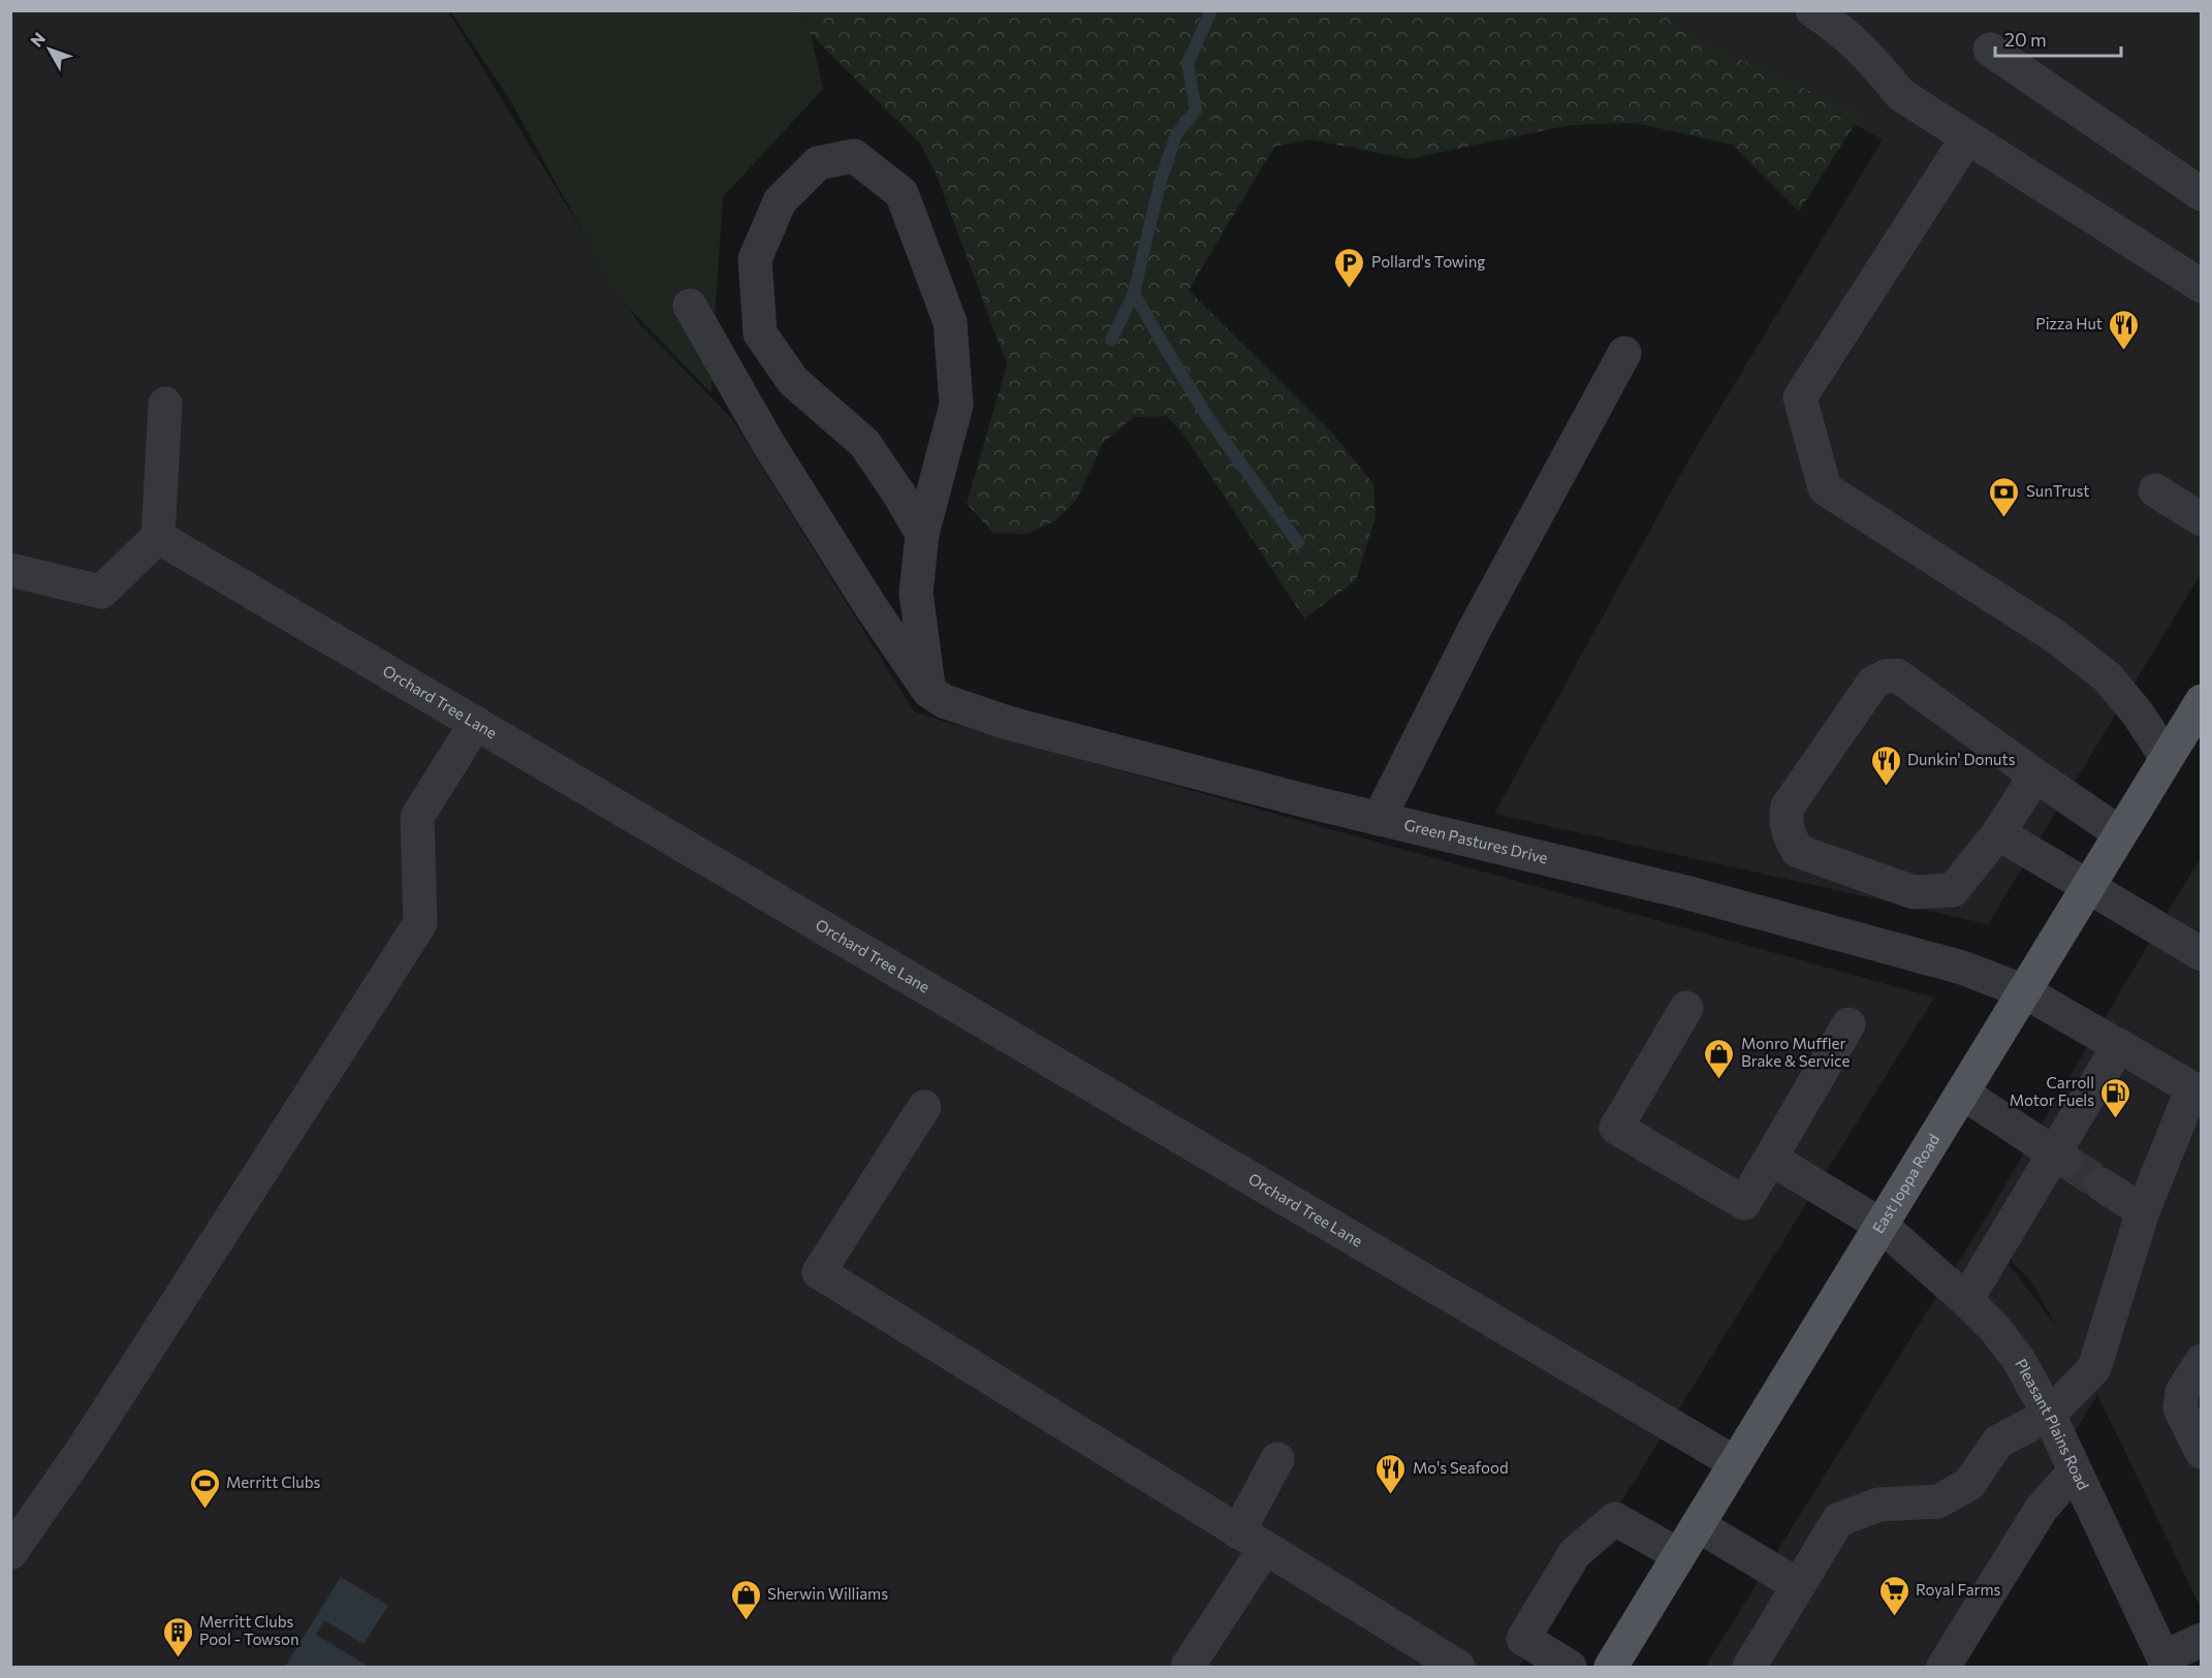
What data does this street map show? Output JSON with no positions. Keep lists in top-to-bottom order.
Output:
{
  "streets": {
    "main road": ["East Joppa Road"],
    "street": ["Orchard Tree Lane", "Green Pastures Drive", "Pleasant Plains Road"]
  },
  "crossings": [
    ["Orchard Tree Lane", "East Joppa Road"],
    ["Green Pastures Drive", "East Joppa Road"],
    ["East Joppa Road", "Pleasant Plains Road"]
  ],
  "places": {
    "parking": ["Pollard's Towing"],
    "restaurant": ["Pizza Hut", "Dunkin' Donuts", "Mo's Seafood"],
    "bank": ["SunTrust"],
    "shop": ["Monro Muffler Brake & Service", "Sherwin Williams"],
    "fuel station": ["Carroll Motor Fuels"],
    "sports": ["Merritt Clubs"],
    "supermarket": ["Royal Farms"],
    "building": ["Merritt Clubs Pool - Towson"]
  },
  "scale_bar": "20 m",
  "north": "top left"
}
